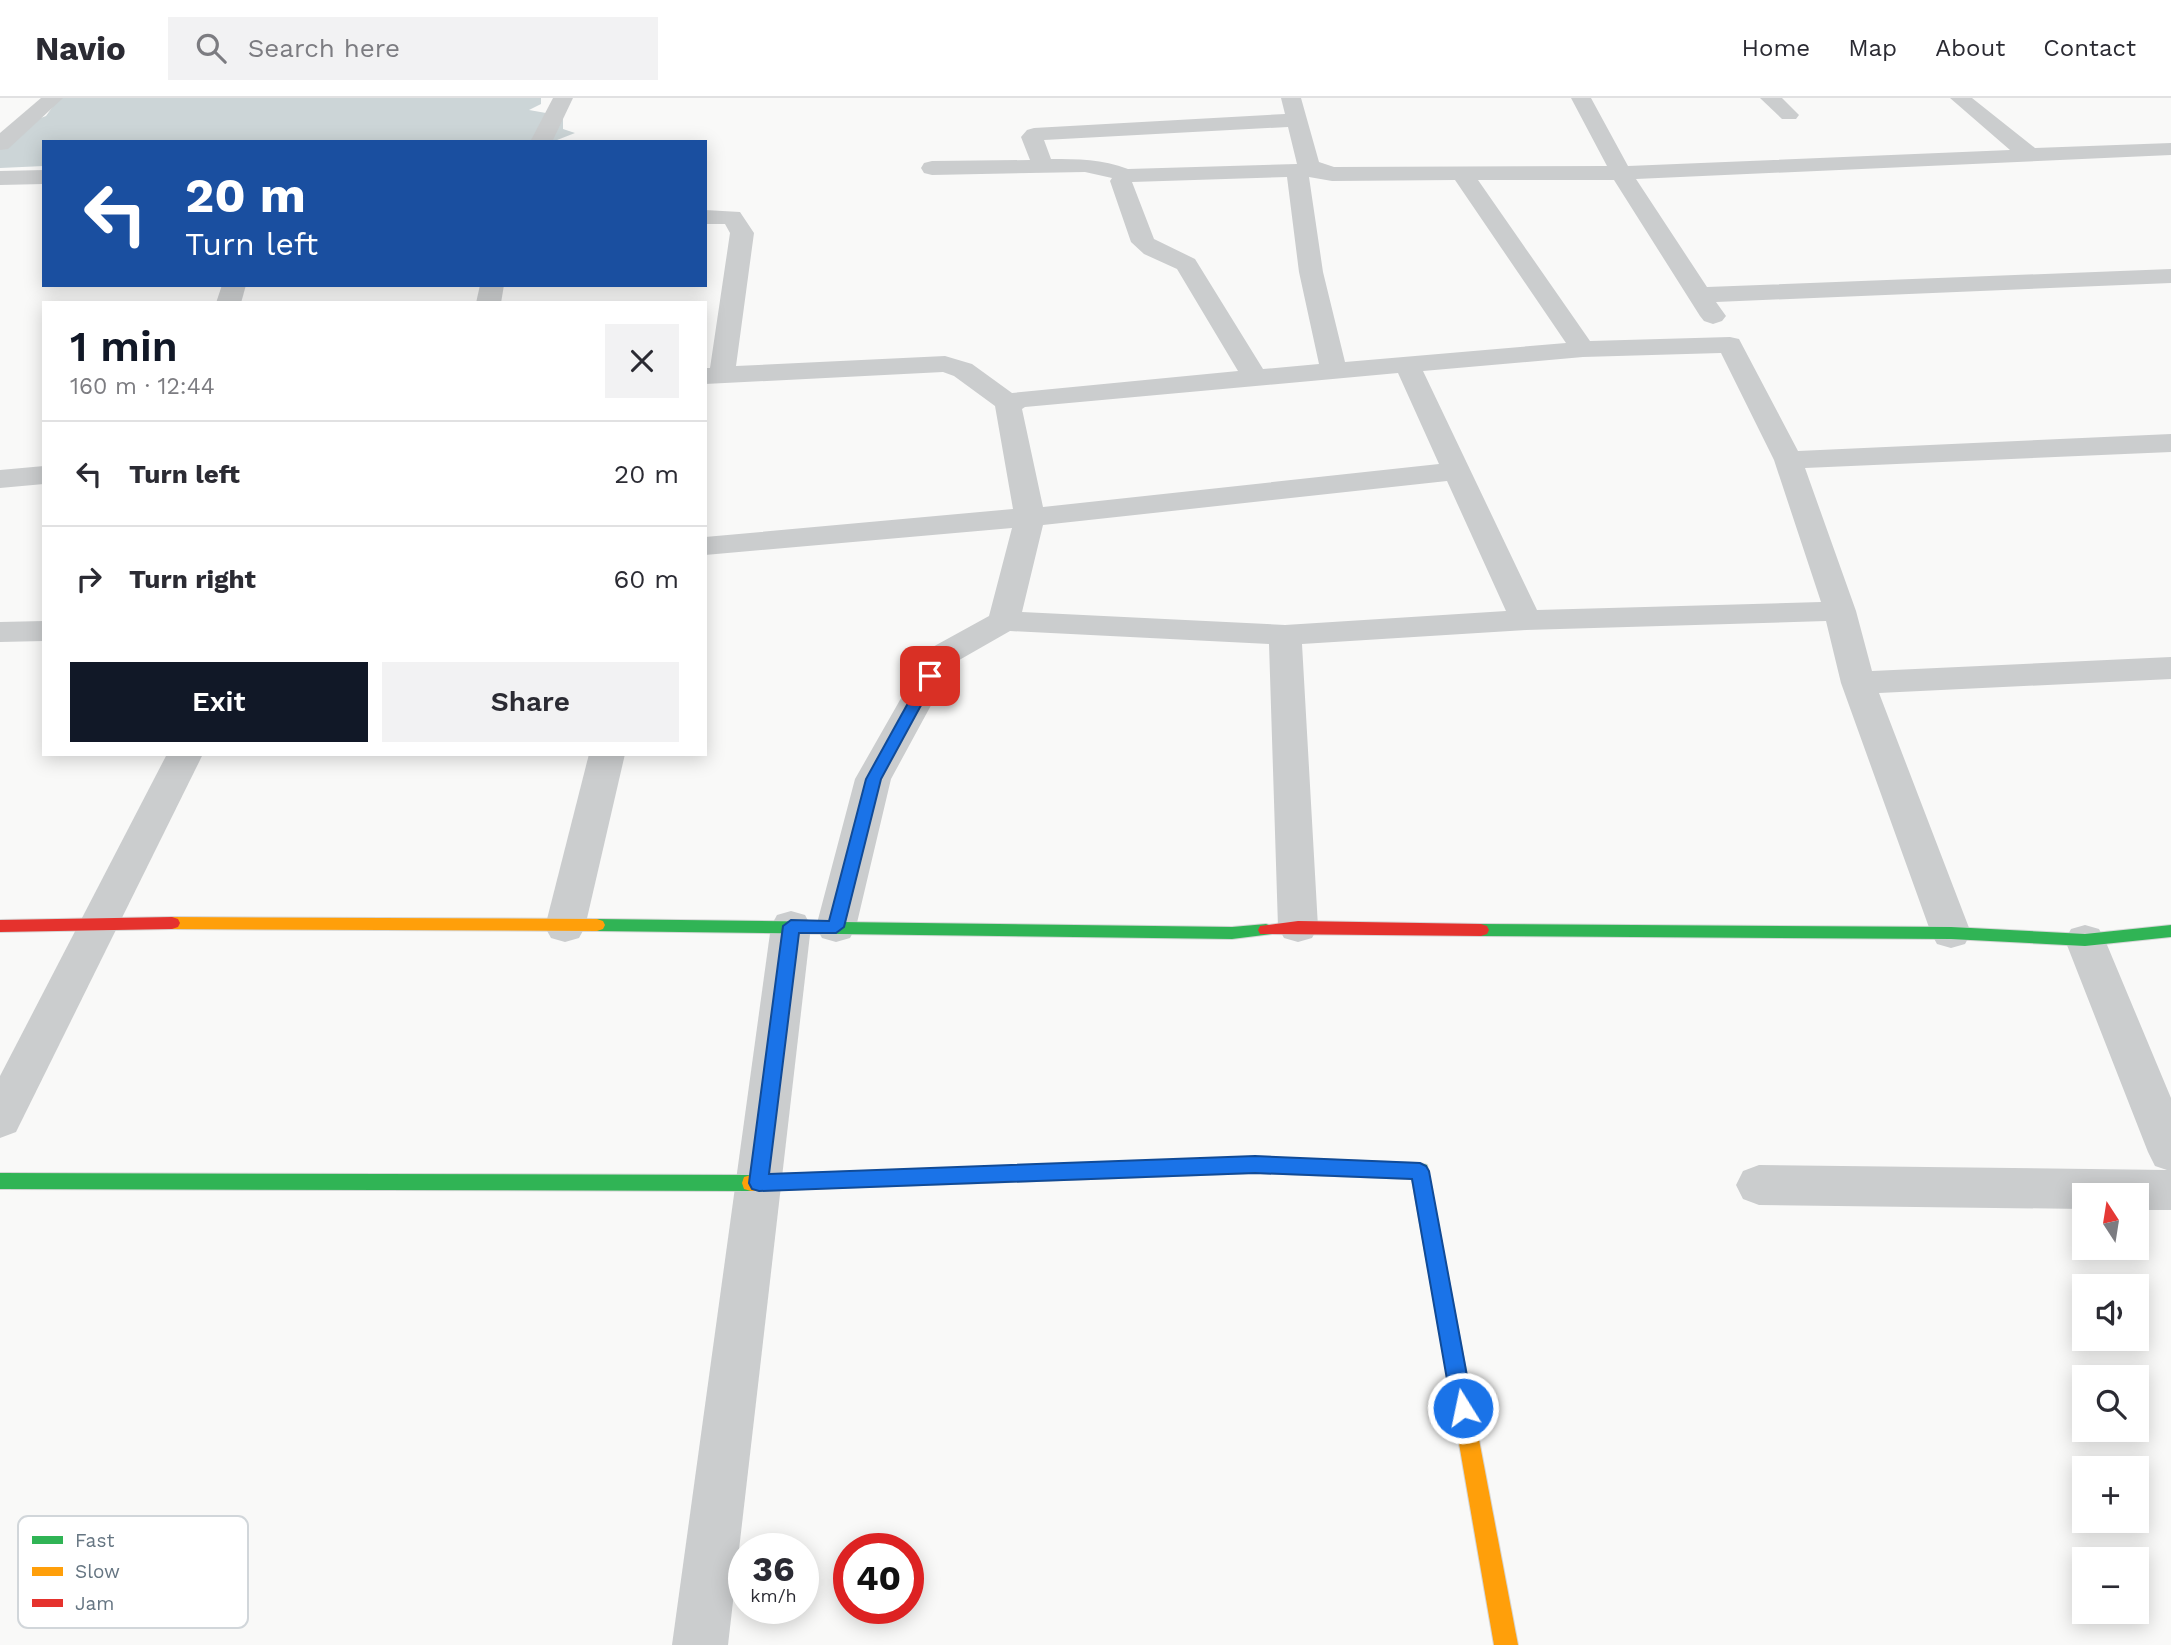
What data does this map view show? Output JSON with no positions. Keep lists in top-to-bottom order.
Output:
{
  "legend": ["Fast", "Slow", "Jam"],
  "north": "top",
  "page": {
    "header": "Navio",
    "search": "Search here",
    "nav": [
      "Home",
      "Map",
      "About",
      "Contact"
    ],
    "turn": ["20 m", "Turn left"],
    "heading": ["1 min", "160 m · 12:44"],
    "list": [
      {
        "name": "Turn left",
        "value": "20 m"
      },
      {
        "name": "Turn right",
        "value": "60 m"
      }
    ],
    "buttons": ["Exit", "Share"],
    "map_buttons": ["+", "−"],
    "speed": "36 km/h",
    "limit": "40"
  }
}
